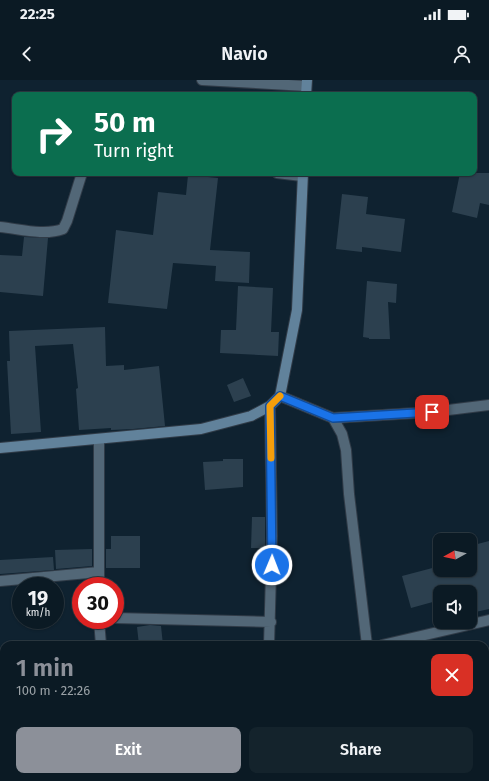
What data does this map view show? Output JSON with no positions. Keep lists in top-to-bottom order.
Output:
{
  "north": "left",
  "page": {
    "status": "22:25",
    "header": "Navio",
    "turn": ["50 m", "Turn right"],
    "speed": "19 km/h",
    "limit": "30",
    "heading": ["1 min", "100 m · 22:26"],
    "buttons": ["Exit", "Share"]
  }
}
